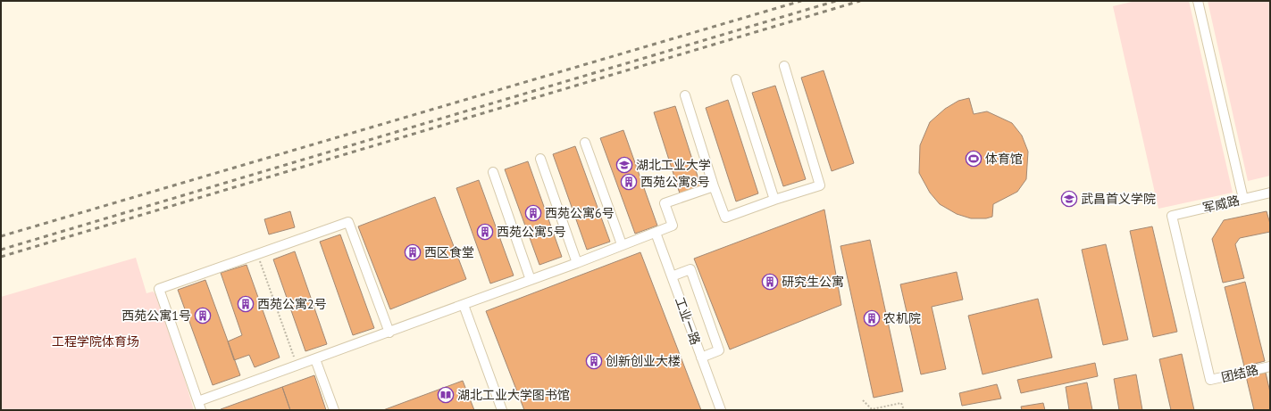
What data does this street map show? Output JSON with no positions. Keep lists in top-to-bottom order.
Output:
{
  "streets": {
    "street": ["军威路", "工业一路", "团结路"]
  },
  "crossings": [
    ["军威路", "团结路"]
  ],
  "parks": ["工程学院体育场"],
  "places": {
    "sports": ["体育馆"],
    "school or university": ["湖北工业大学", "武昌首义学院"],
    "building": [
      "西苑公寓8号",
      "西苑公寓6号",
      "西苑公寓5号",
      "西区食堂",
      "研究生公寓",
      "西苑公寓2号",
      "西苑公寓1号",
      "农机院",
      "创新创业大楼"
    ],
    "library": ["湖北工业大学图书馆"]
  }
}
